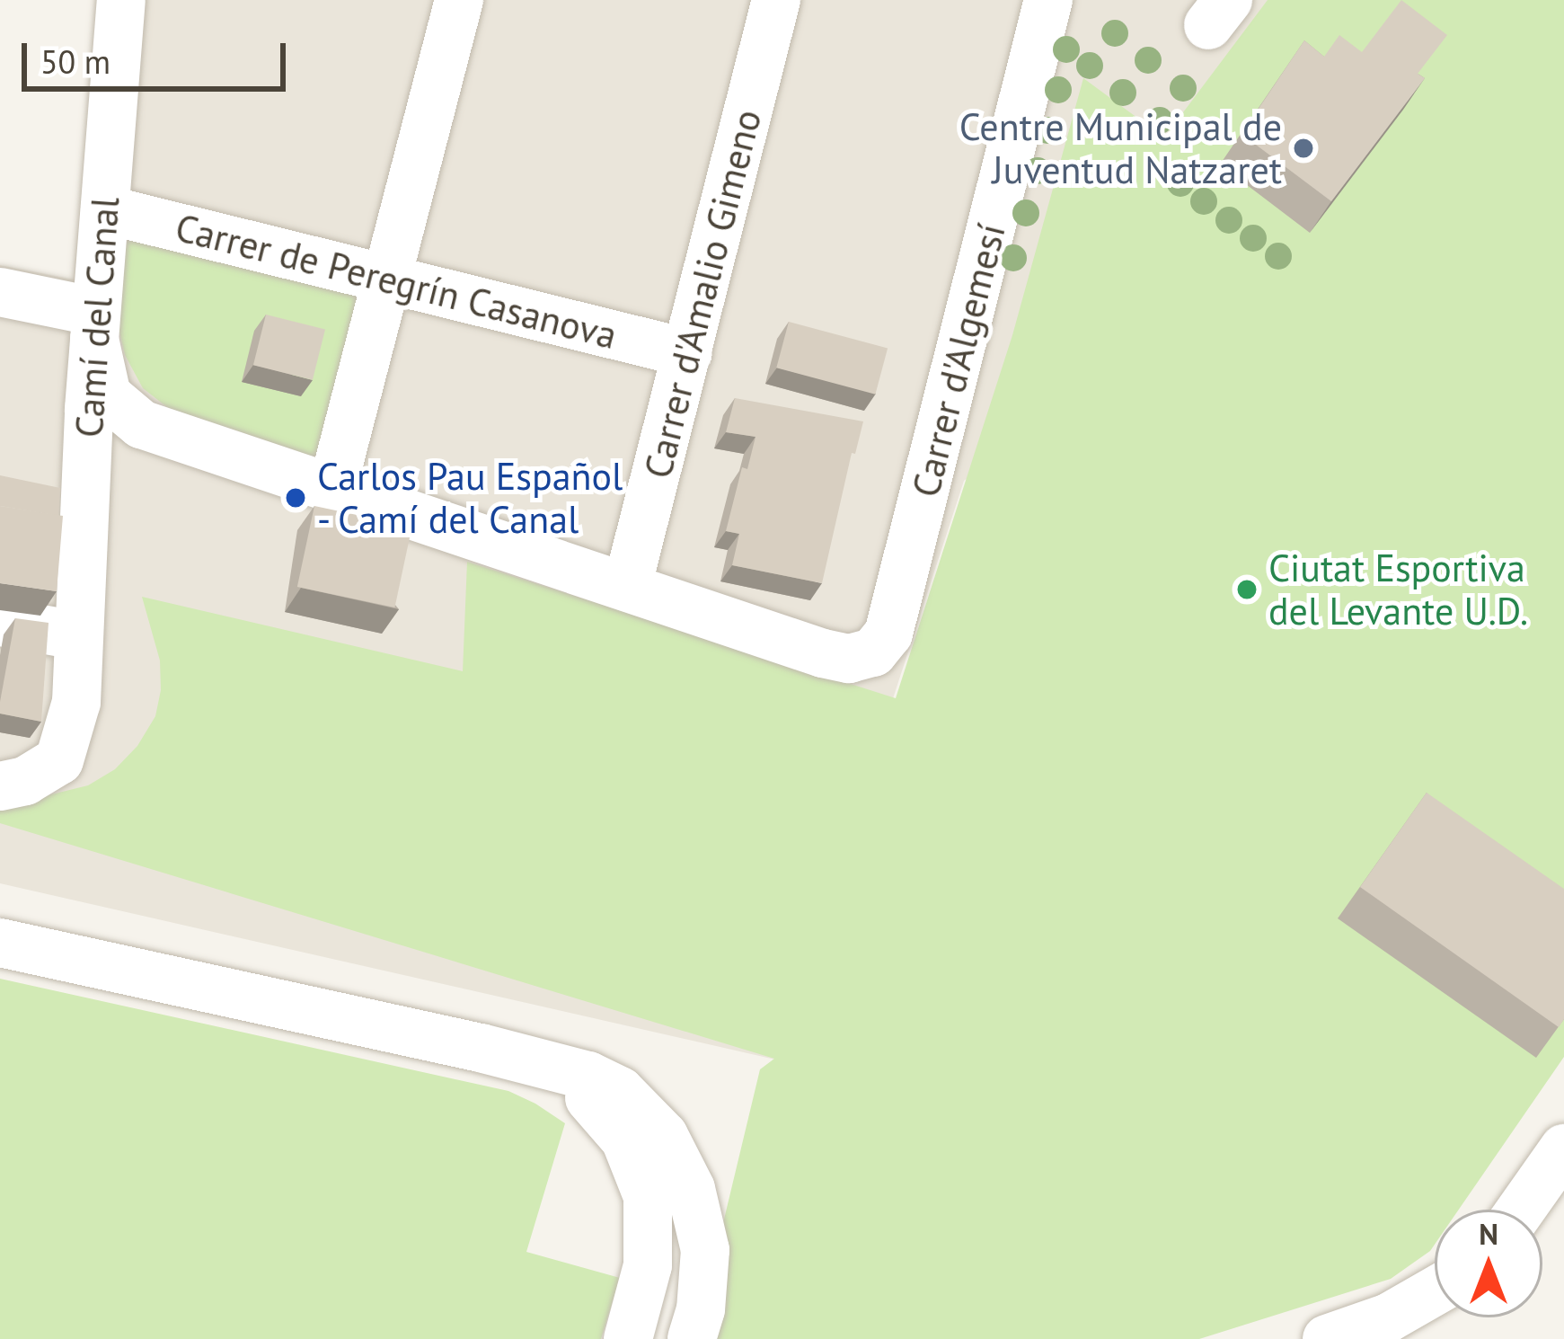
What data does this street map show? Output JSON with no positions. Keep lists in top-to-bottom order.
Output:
{
  "streets": {
    "street": [
      "Carrer de Peregrín Casanova",
      "Carrer d'Amalio Gimeno",
      "Camí del Canal",
      "Carrer d'Algemesí"
    ]
  },
  "crossings": [
    ["Carrer de Peregrín Casanova", "Carrer d'Amalio Gimeno"],
    ["Carrer de Peregrín Casanova", "Camí del Canal"],
    ["Carrer d'Amalio Gimeno", "Carrer d'Algemesí"]
  ],
  "places": ["Centre Municipal de Juventud Natzaret", "Carlos Pau Español - Camí del Canal", "Ciutat Esportiva del Levante U.D."],
  "scale_bar": "50 m",
  "north": "top"
}
